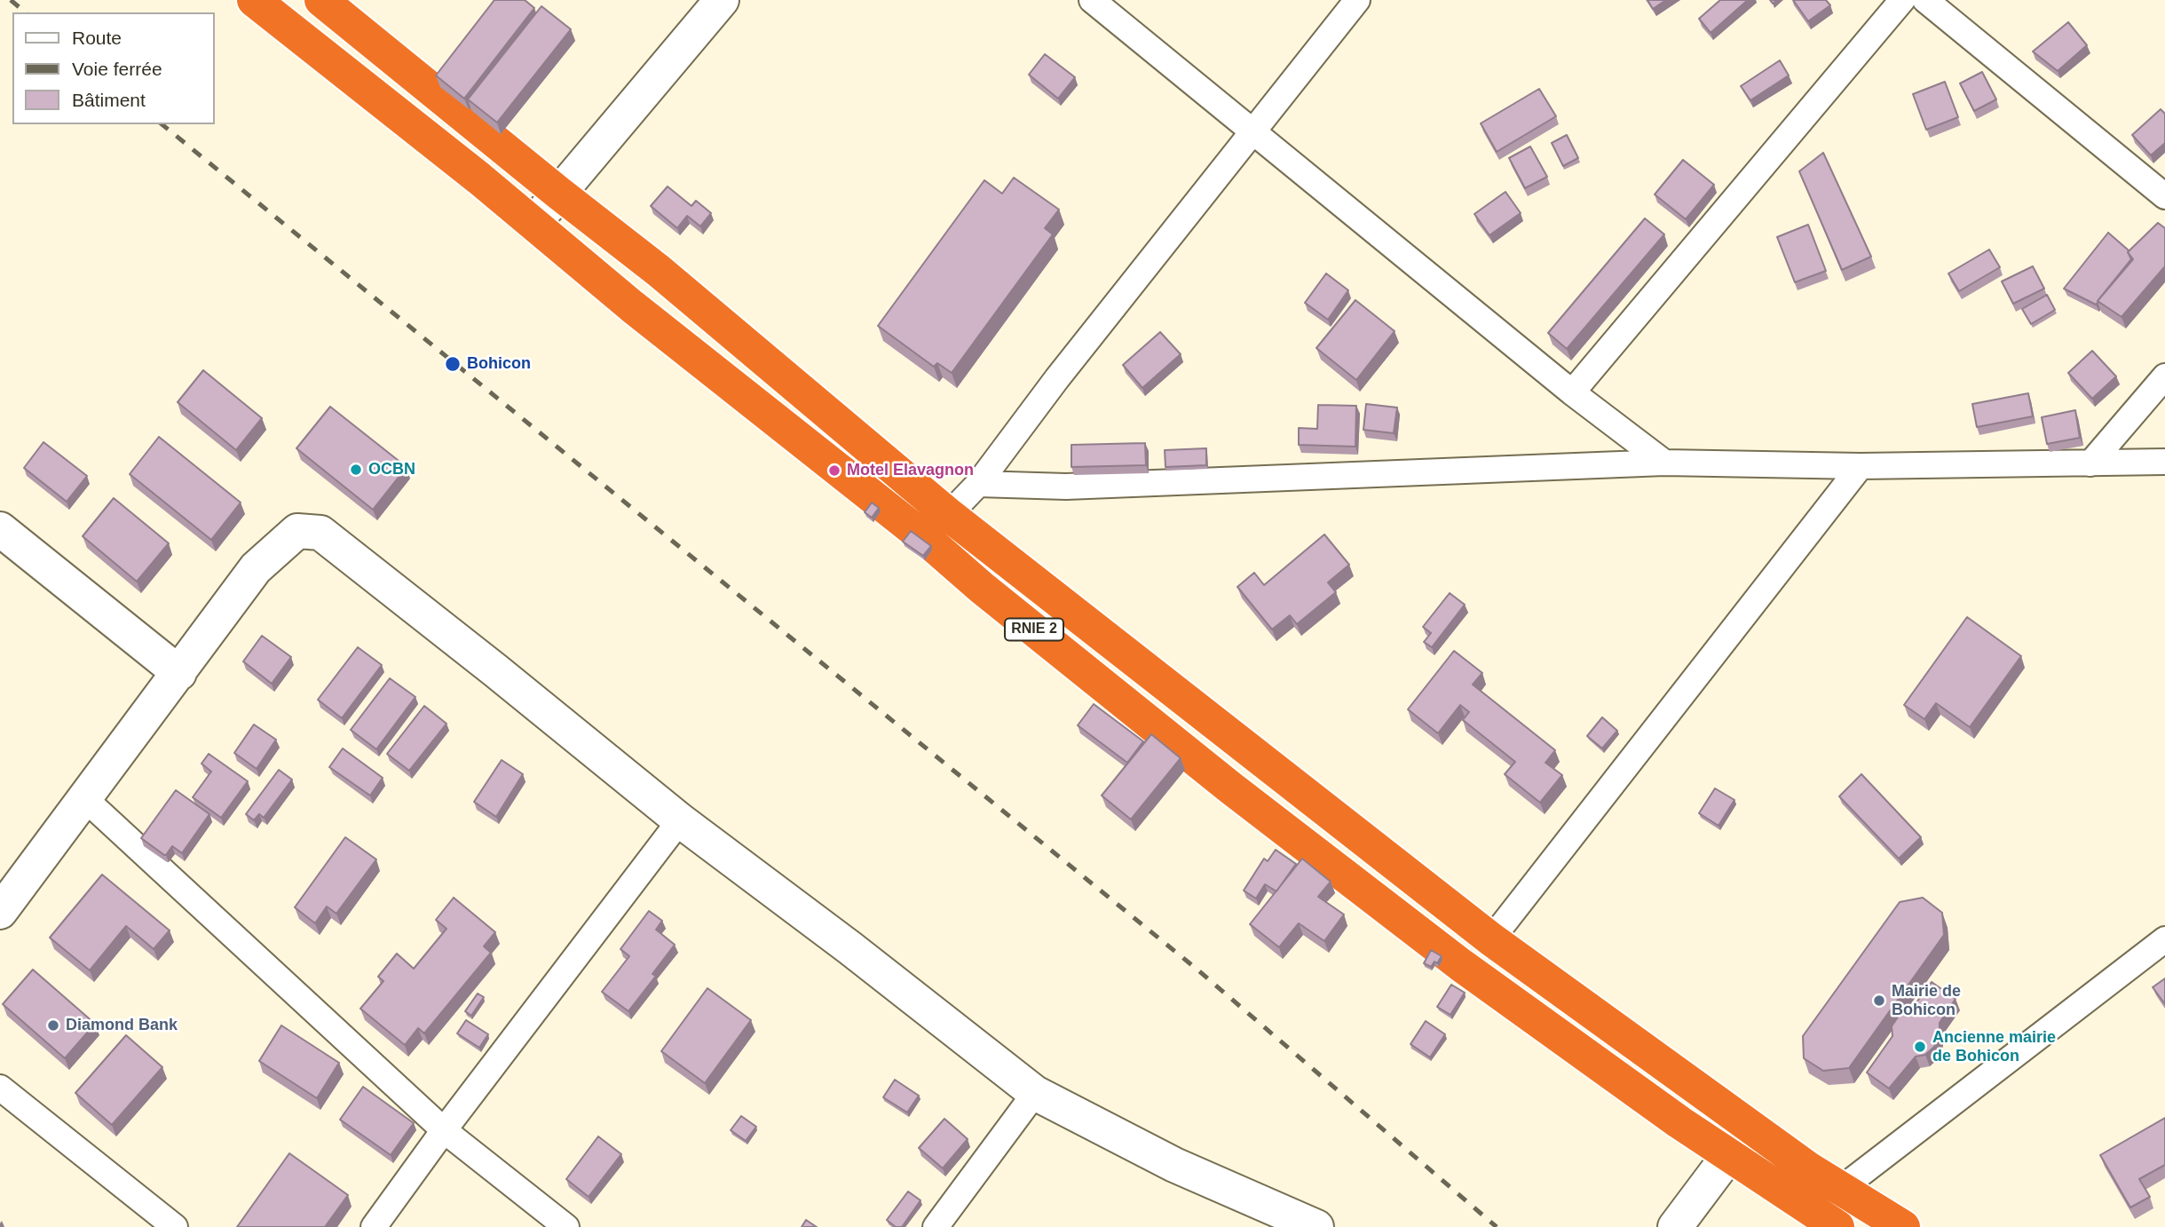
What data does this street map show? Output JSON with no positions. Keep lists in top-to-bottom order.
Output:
{
  "streets": {
    "highway": ["RNIE 2"]
  },
  "places": [
    "Bohicon",
    "OCBN",
    "Motel Elavagnon",
    "Mairie de Bohicon",
    "Diamond Bank",
    "Ancienne mairie de Bohicon"
  ],
  "legend": ["Route", "Voie ferrée", "Bâtiment"]
}
